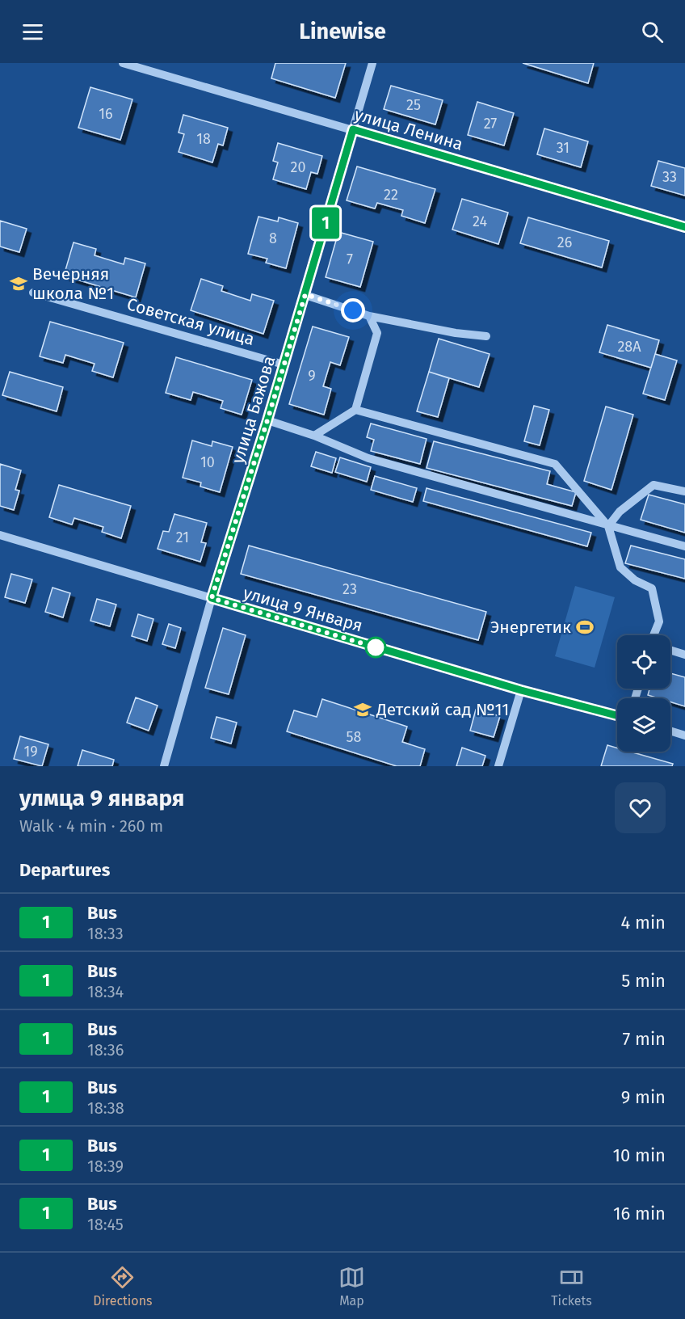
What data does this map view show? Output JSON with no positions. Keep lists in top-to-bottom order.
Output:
{
  "streets": {
    "street": [
      "улица Ленина",
      "Советская улица",
      "улица Бажова",
      "улица 9 Января"
    ]
  },
  "crossings": [
    ["улица Ленина", "улица Бажова"],
    ["Советская улица", "улица Бажова"],
    ["улица Бажова", "улица 9 Января"]
  ],
  "places": {
    "school or university": ["Вечерняя школа №1", "Детский сад №11"],
    "sports": ["Энергетик"]
  },
  "lines": ["bus line 1"],
  "house_numbers": [
    "25",
    "16",
    "27",
    "18",
    "31",
    "20",
    "33",
    "22",
    "24",
    "8",
    "26",
    "7",
    "28А",
    "9",
    "10",
    "21",
    "23",
    "58",
    "19"
  ],
  "page": {
    "header": "Linewise",
    "on_map": "1",
    "heading": [
      ["улмца 9 января", "Walk · 4 min · 260 m"],
      "Departures"
    ],
    "list": [
      {
        "mark": "1",
        "name": "Bus",
        "note": "18:33",
        "value": "4 min"
      },
      {
        "mark": "1",
        "name": "Bus",
        "note": "18:34",
        "value": "5 min"
      },
      {
        "mark": "1",
        "name": "Bus",
        "note": "18:36",
        "value": "7 min"
      },
      {
        "mark": "1",
        "name": "Bus",
        "note": "18:38",
        "value": "9 min"
      },
      {
        "mark": "1",
        "name": "Bus",
        "note": "18:39",
        "value": "10 min"
      },
      {
        "mark": "1",
        "name": "Bus",
        "note": "18:45",
        "value": "16 min"
      }
    ],
    "tabs": ["Directions", "Map", "Tickets"]
  }
}
